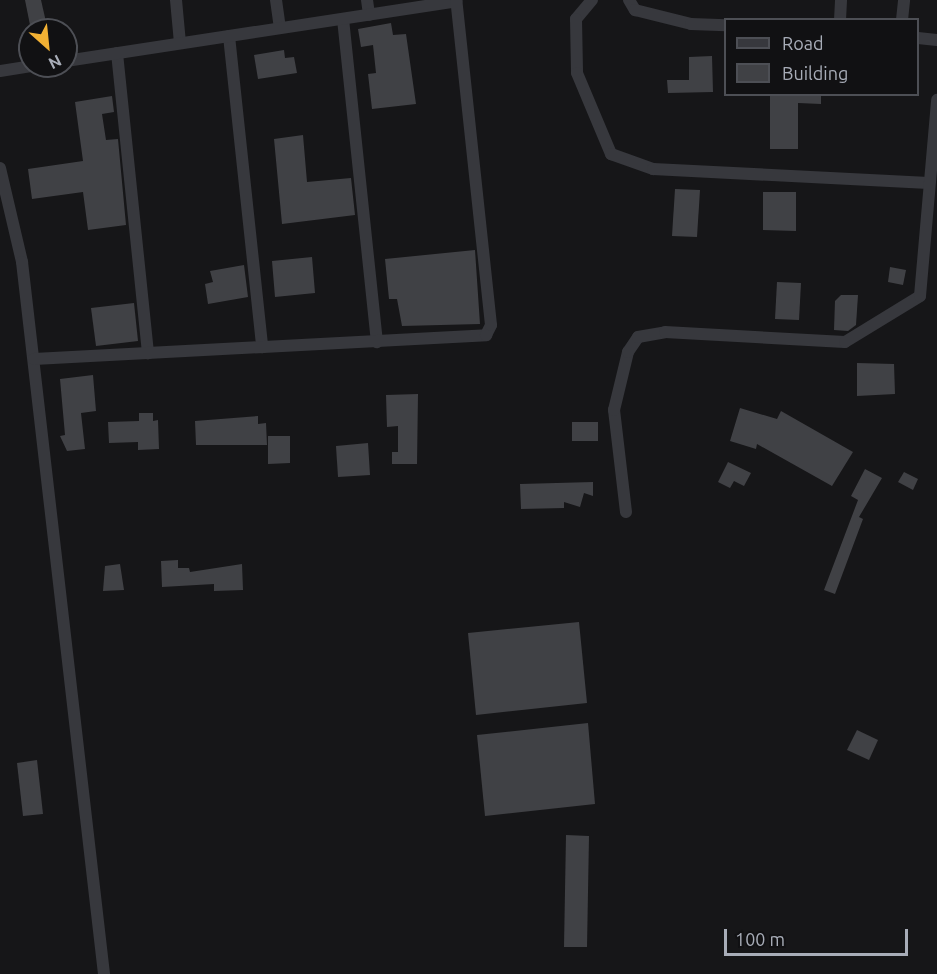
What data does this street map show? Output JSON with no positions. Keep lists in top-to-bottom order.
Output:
{
  "legend": ["Road", "Building"],
  "scale_bar": "100 m",
  "north": "bottom right"
}
